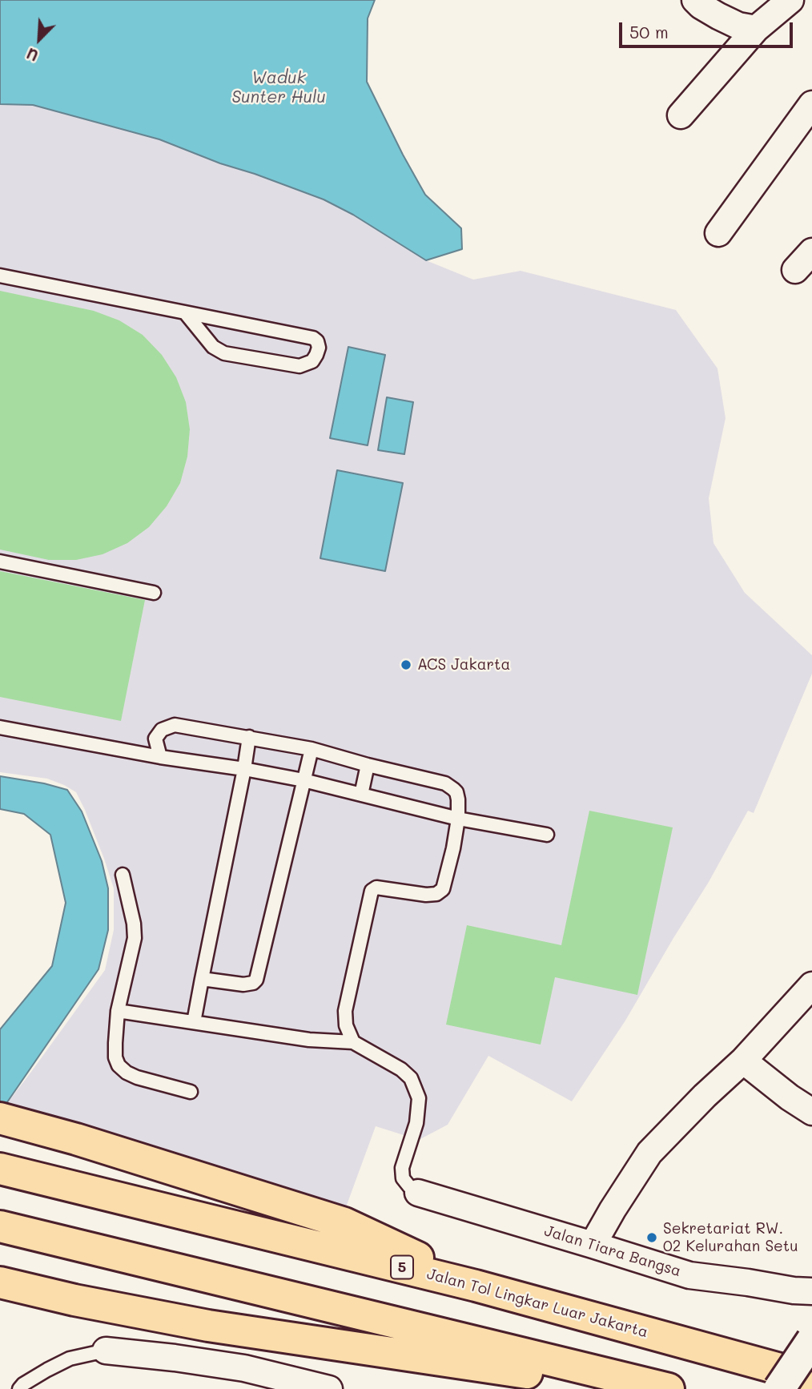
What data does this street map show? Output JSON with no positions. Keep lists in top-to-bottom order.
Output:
{
  "streets": {
    "highway": ["5", "Jalan Tol Lingkar Luar Jakarta"],
    "street": ["Jalan Tiara Bangsa"]
  },
  "water": ["Waduk Sunter Hulu"],
  "places": ["ACS Jakarta", "Sekretariat RW. 02 Kelurahan Setu"],
  "scale_bar": "50 m",
  "north": "bottom left"
}
